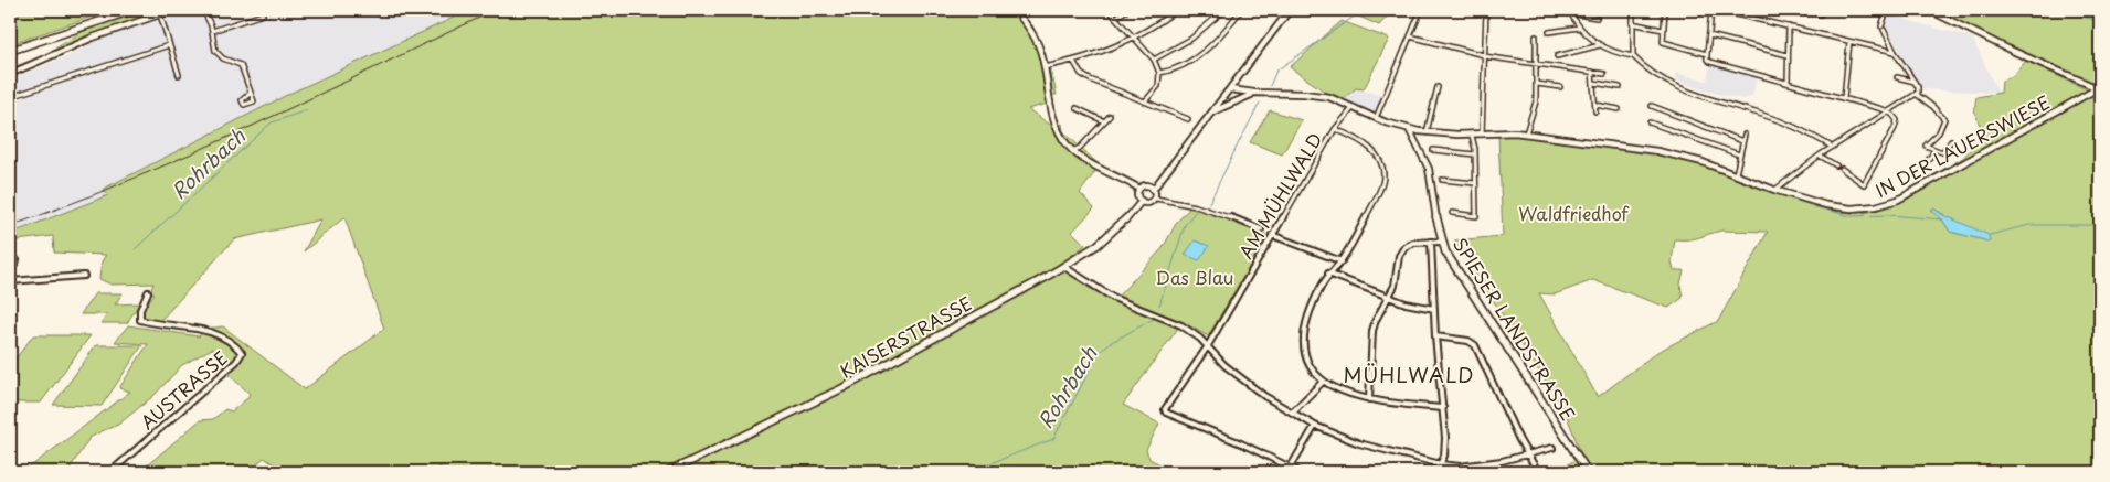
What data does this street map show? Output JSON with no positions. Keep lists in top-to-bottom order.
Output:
{
  "streets": {
    "street": [
      "IN DER LAUERSWIESE",
      "AM MÜHLWALD",
      "SPIESER LANDSTRASSE",
      "KAISERSTRASSE",
      "AUSTRASSE"
    ]
  },
  "crossings": [
    ["IN DER LAUERSWIESE", "SPIESER LANDSTRASSE"]
  ],
  "districts": ["MÜHLWALD"],
  "water": ["Rohrbach"],
  "parks": ["Waldfriedhof", "Das Blau"]
}
